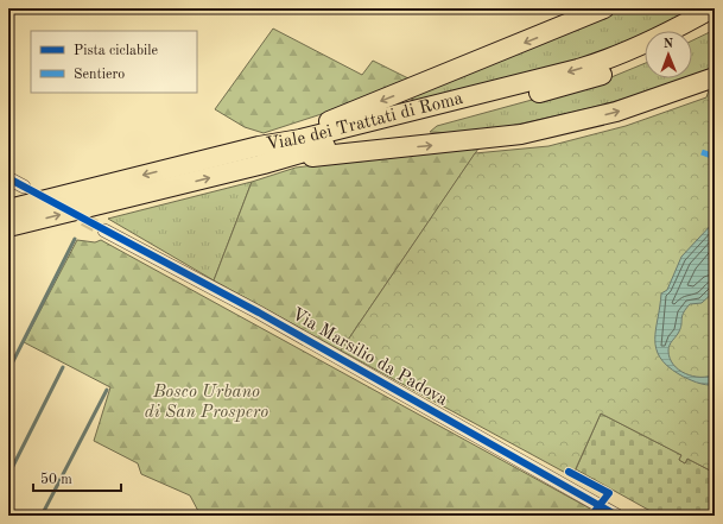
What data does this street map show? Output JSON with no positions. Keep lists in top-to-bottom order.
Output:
{
  "streets": {
    "highway": ["Viale dei Trattati di Roma"],
    "street": ["Via Marsilio da Padova"]
  },
  "parks": ["Bosco Urbano di San Prospero"],
  "legend": ["Pista ciclabile", "Sentiero"],
  "scale_bar": "50 m",
  "north": "top"
}
